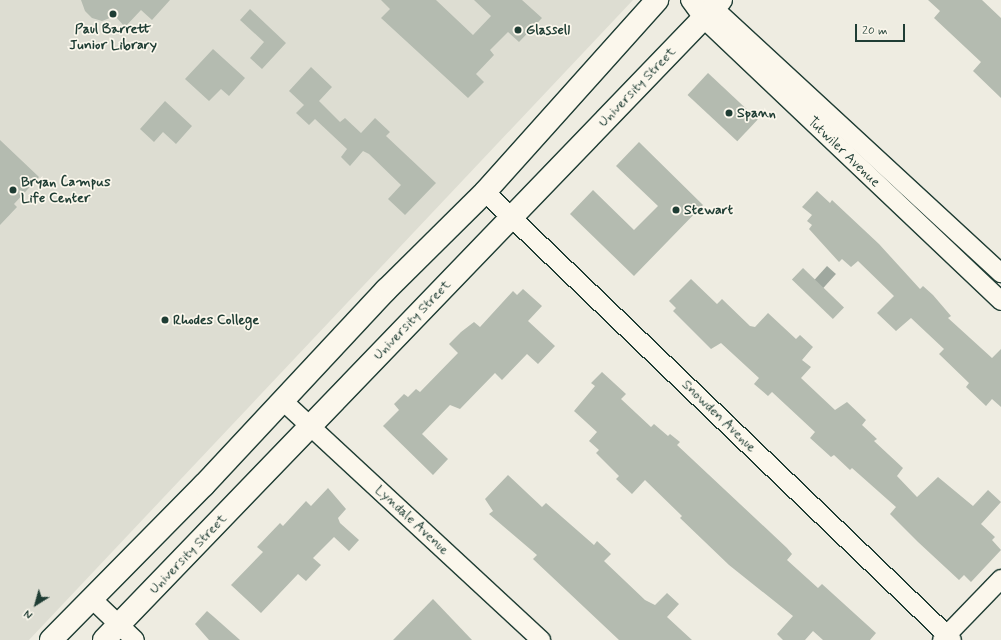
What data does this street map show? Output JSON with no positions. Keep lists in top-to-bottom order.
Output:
{
  "streets": {
    "main road": ["University Street"],
    "street": ["Tutwiler Avenue", "Snowden Avenue", "Lyndale Avenue"]
  },
  "crossings": [
    ["University Street", "Tutwiler Avenue"],
    ["University Street", "Snowden Avenue"],
    ["University Street", "Lyndale Avenue"]
  ],
  "places": [
    "Paul Barrett Junior Library",
    "Glassell",
    "Spann",
    "Bryan Campus Life Center",
    "Stewart",
    "Rhodes College"
  ],
  "scale_bar": "20 m",
  "north": "bottom left"
}
